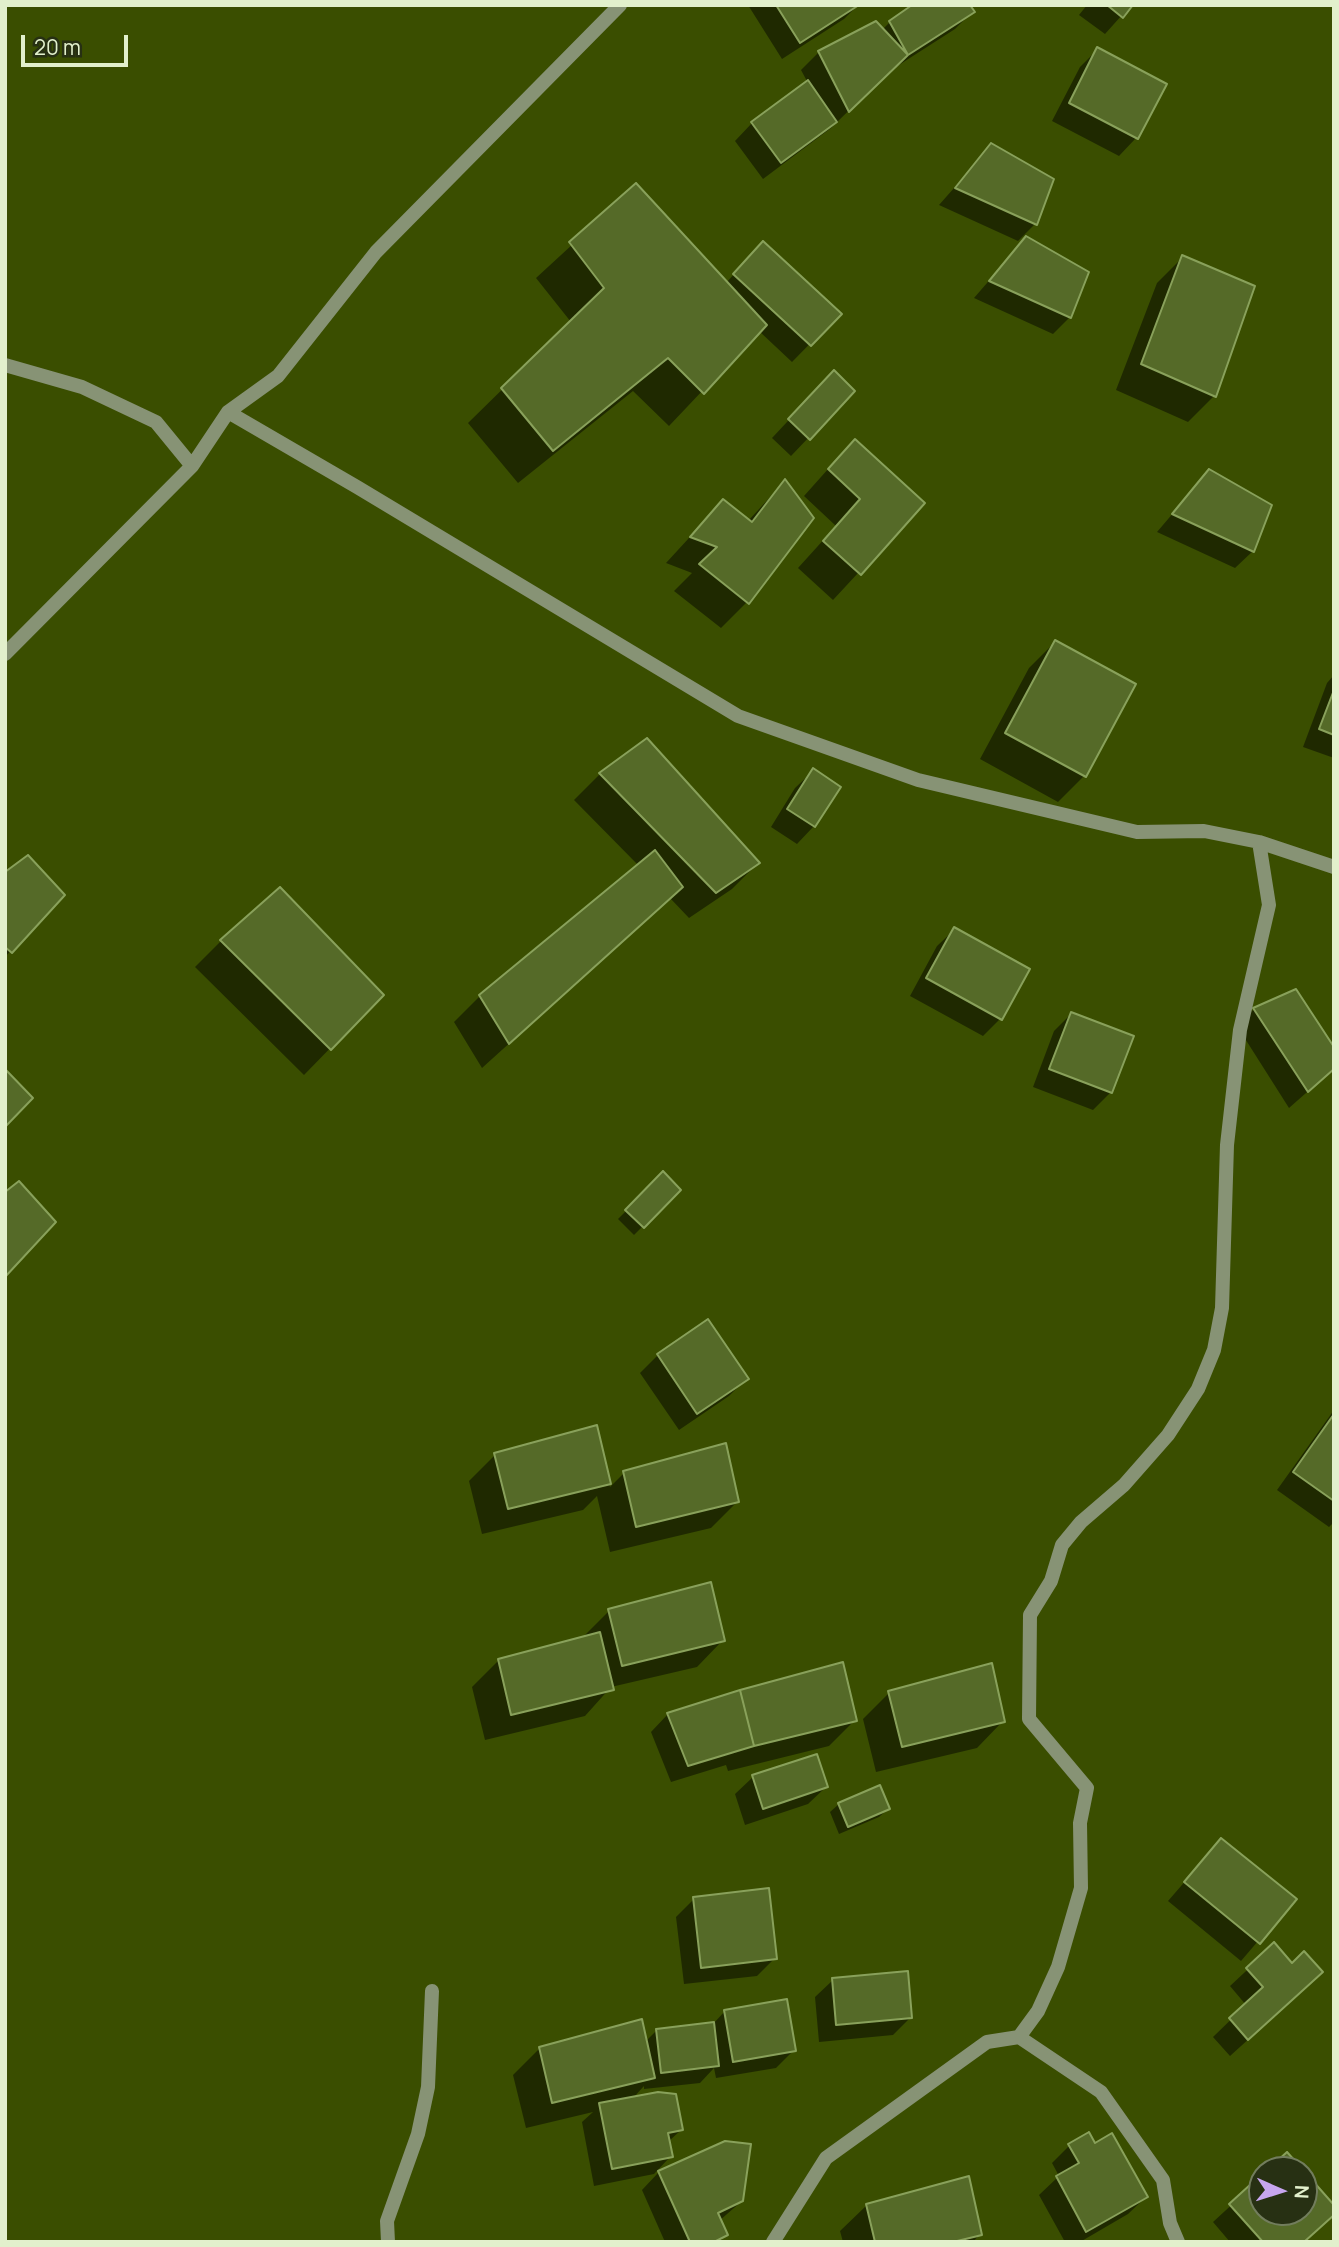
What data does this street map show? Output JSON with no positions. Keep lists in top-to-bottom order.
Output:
{
  "scale_bar": "20 m",
  "north": "right"
}
